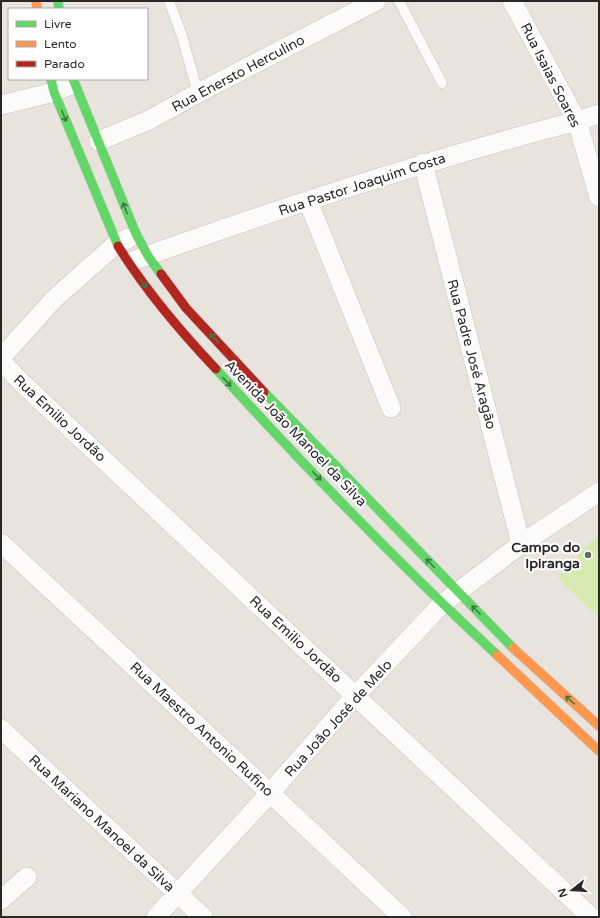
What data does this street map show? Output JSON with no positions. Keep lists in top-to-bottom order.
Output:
{
  "streets": {
    "street": [
      "Rua Enersto Herculino",
      "Rua Isaias Soares",
      "Rua Pastor Joaquim Costa",
      "Rua Padre José Aragão",
      "Rua Emilio Jordão",
      "Avenida João Manoel da Silva",
      "Rua João José de Melo",
      "Rua Maestro Antonio Rufino",
      "Rua Mariano Manoel da Silva"
    ]
  },
  "crossings": [
    ["Rua Enersto Herculino", "Avenida João Manoel da Silva"],
    ["Rua Isaias Soares", "Rua Pastor Joaquim Costa"],
    ["Rua Pastor Joaquim Costa", "Rua Padre José Aragão"],
    ["Rua Pastor Joaquim Costa", "Avenida João Manoel da Silva"],
    ["Rua Padre José Aragão", "Rua João José de Melo"],
    ["Rua Emilio Jordão", "Rua João José de Melo"],
    ["Avenida João Manoel da Silva", "Rua João José de Melo"],
    ["Rua João José de Melo", "Rua Maestro Antonio Rufino"],
    ["Rua João José de Melo", "Rua Mariano Manoel da Silva"]
  ],
  "places": ["Campo do Ipiranga"],
  "legend": ["Livre", "Lento", "Parado"],
  "north": "left"
}
